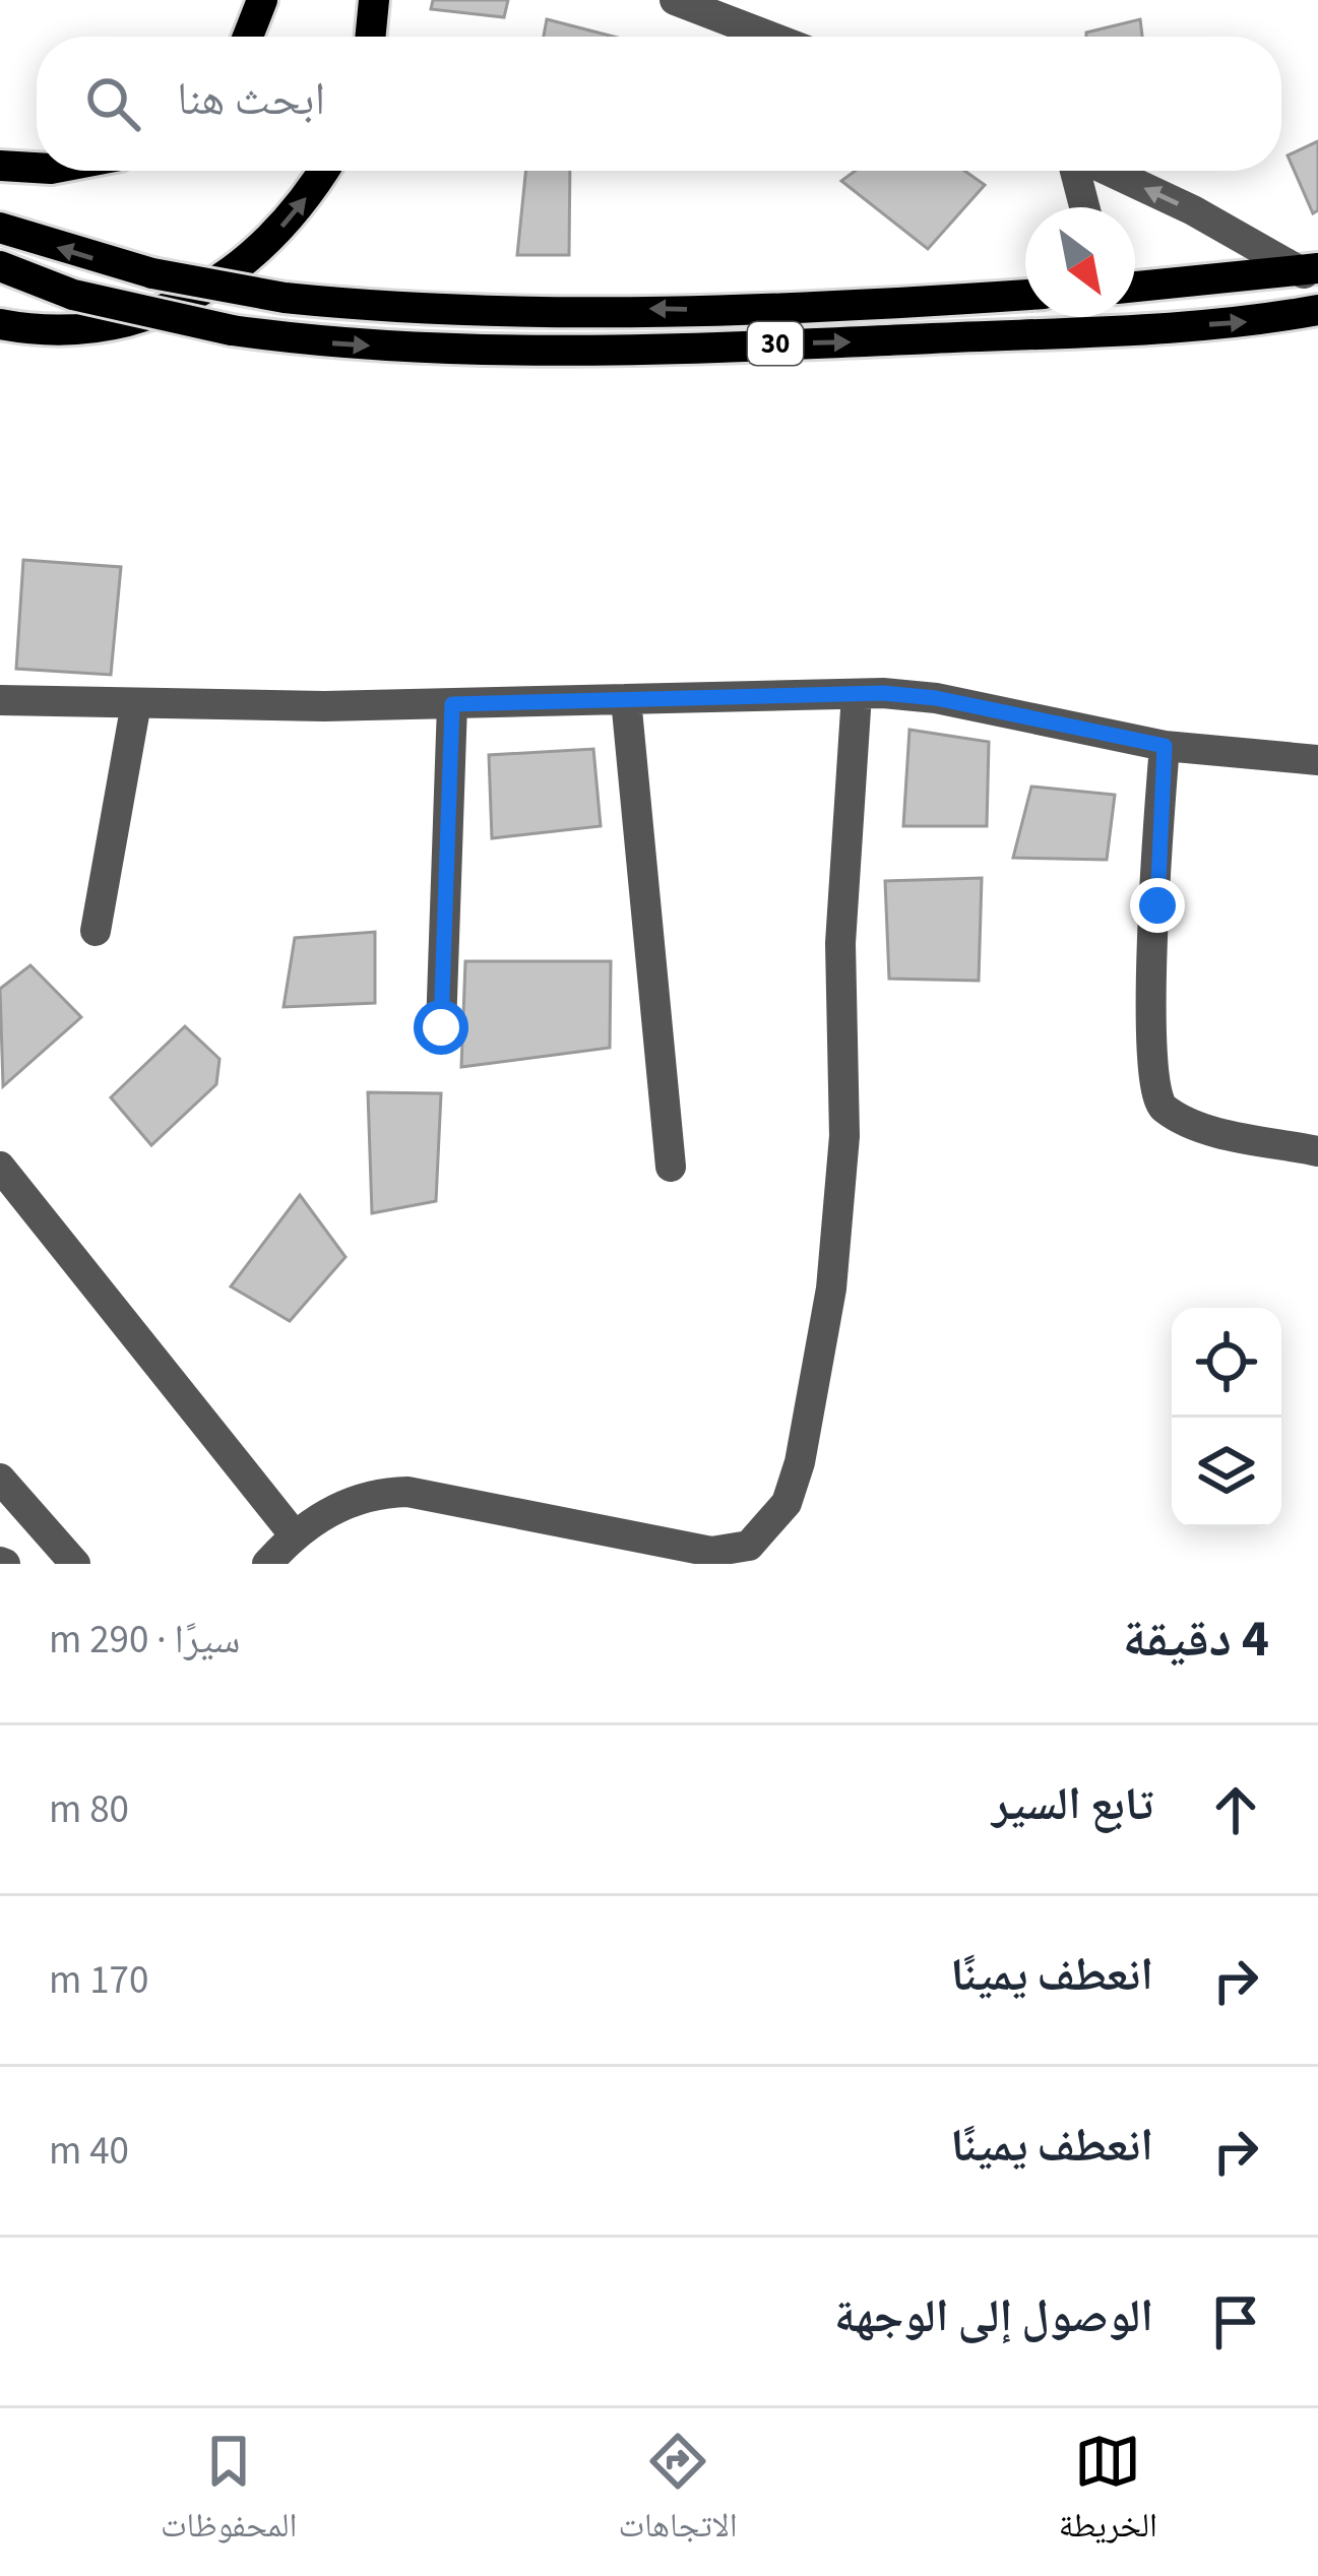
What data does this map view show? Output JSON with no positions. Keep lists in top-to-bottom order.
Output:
{
  "streets": {
    "main road": ["30"]
  },
  "north": "bottom right",
  "page": {
    "search": "ابحث هنا",
    "heading": ["4 دقيقة", "سيرًا · 290 m"],
    "list": [
      ["تابع السير", "80 m"],
      ["انعطف يمينًا", "170 m"],
      ["انعطف يمينًا", "40 m"],
      "الوصول إلى الوجهة"
    ],
    "nav": ["الخريطة", "الاتجاهات", "المحفوظات"]
  }
}
